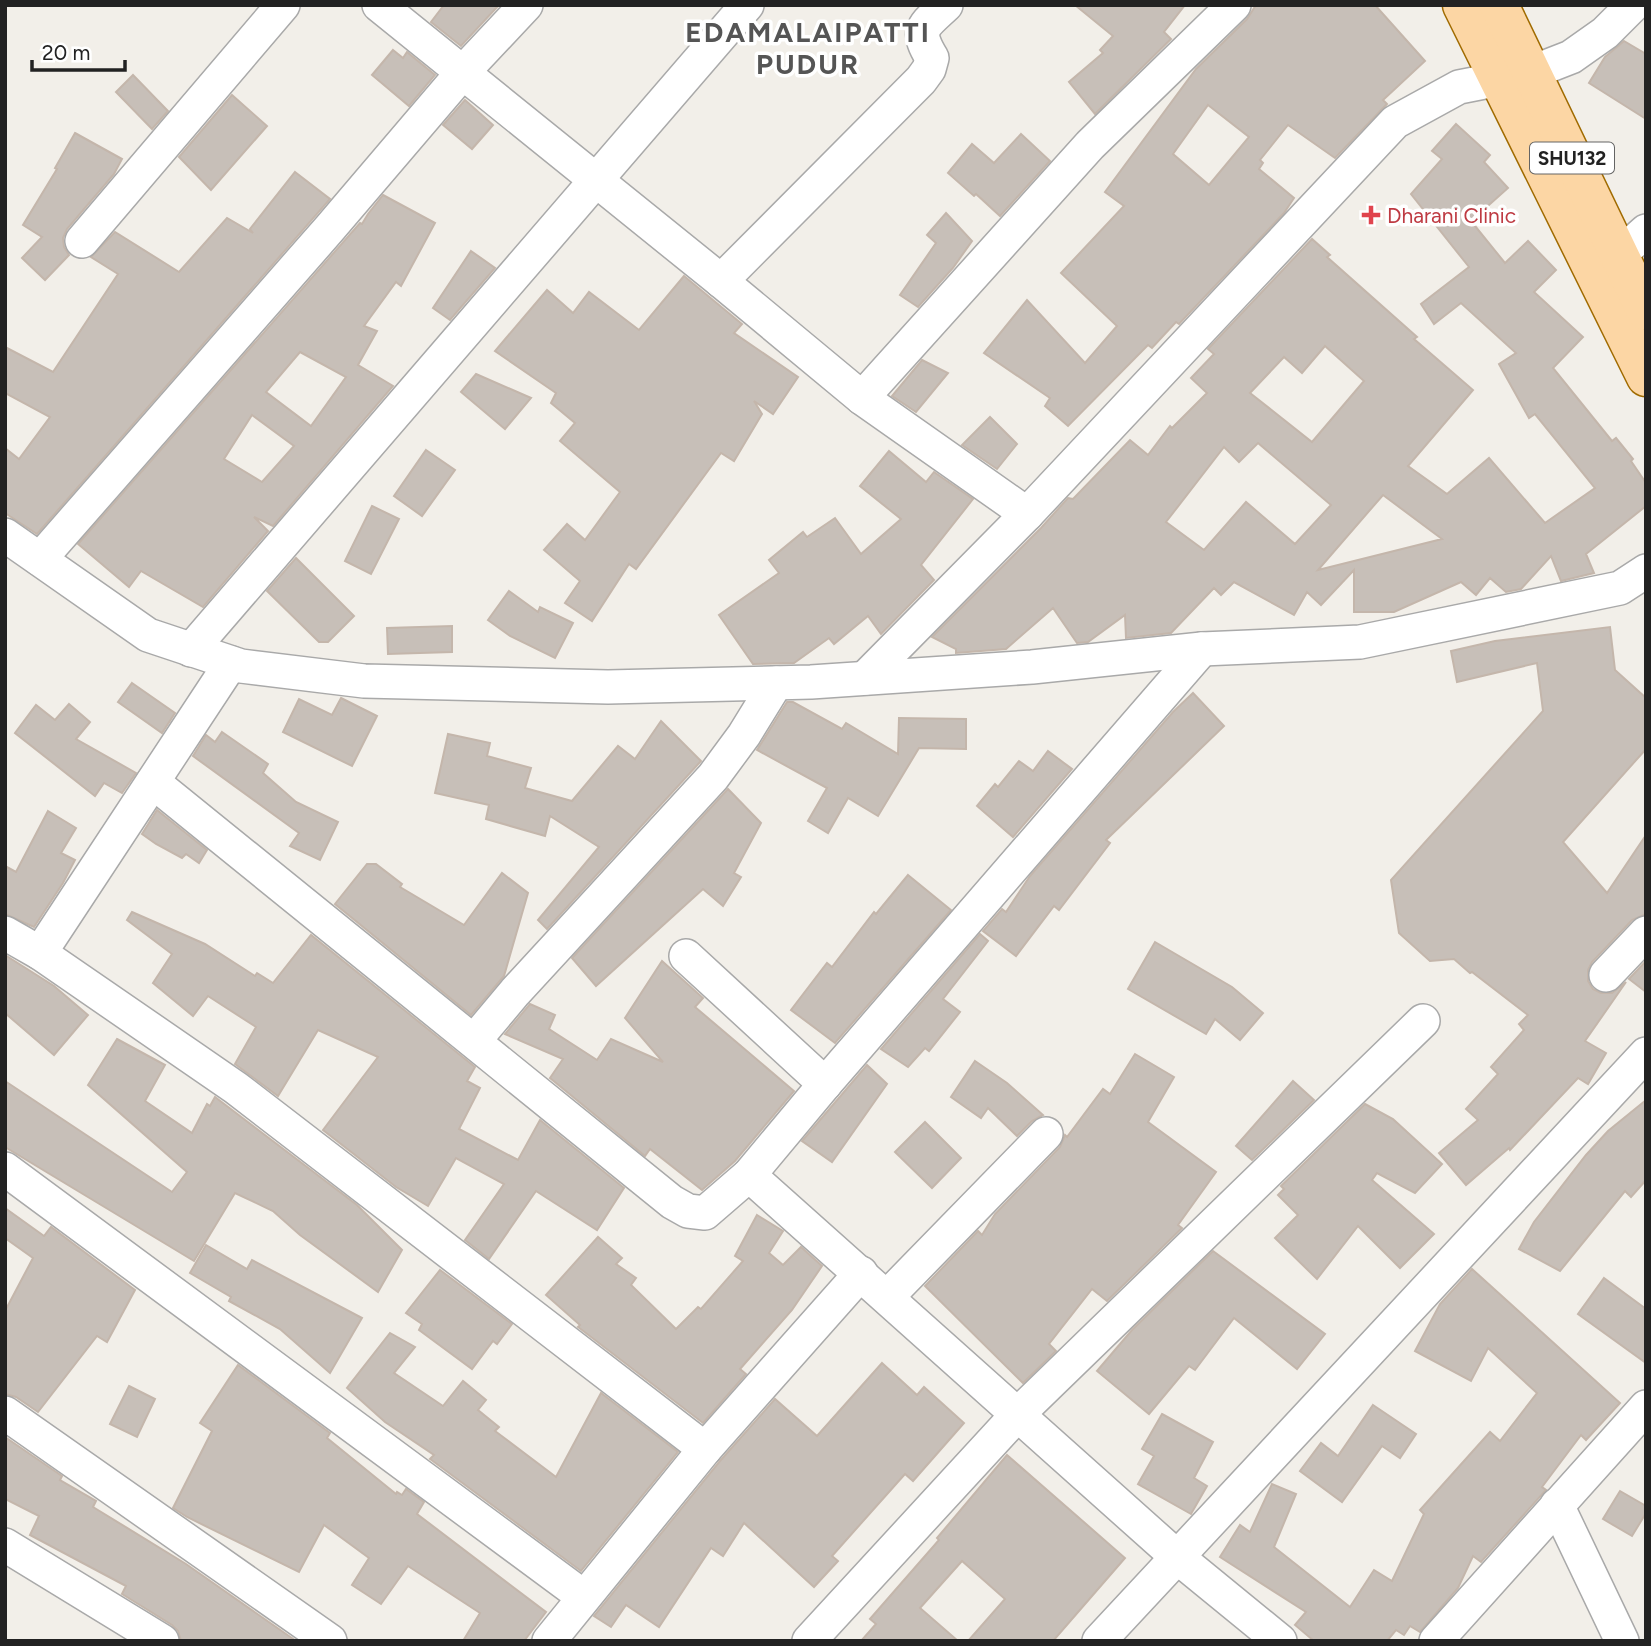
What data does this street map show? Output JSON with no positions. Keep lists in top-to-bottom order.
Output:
{
  "streets": {
    "main road": ["SHU132"]
  },
  "districts": ["EDAMALAIPATTI PUDUR"],
  "places": {
    "health": ["Dharani Clinic"]
  },
  "scale_bar": "20 m"
}
